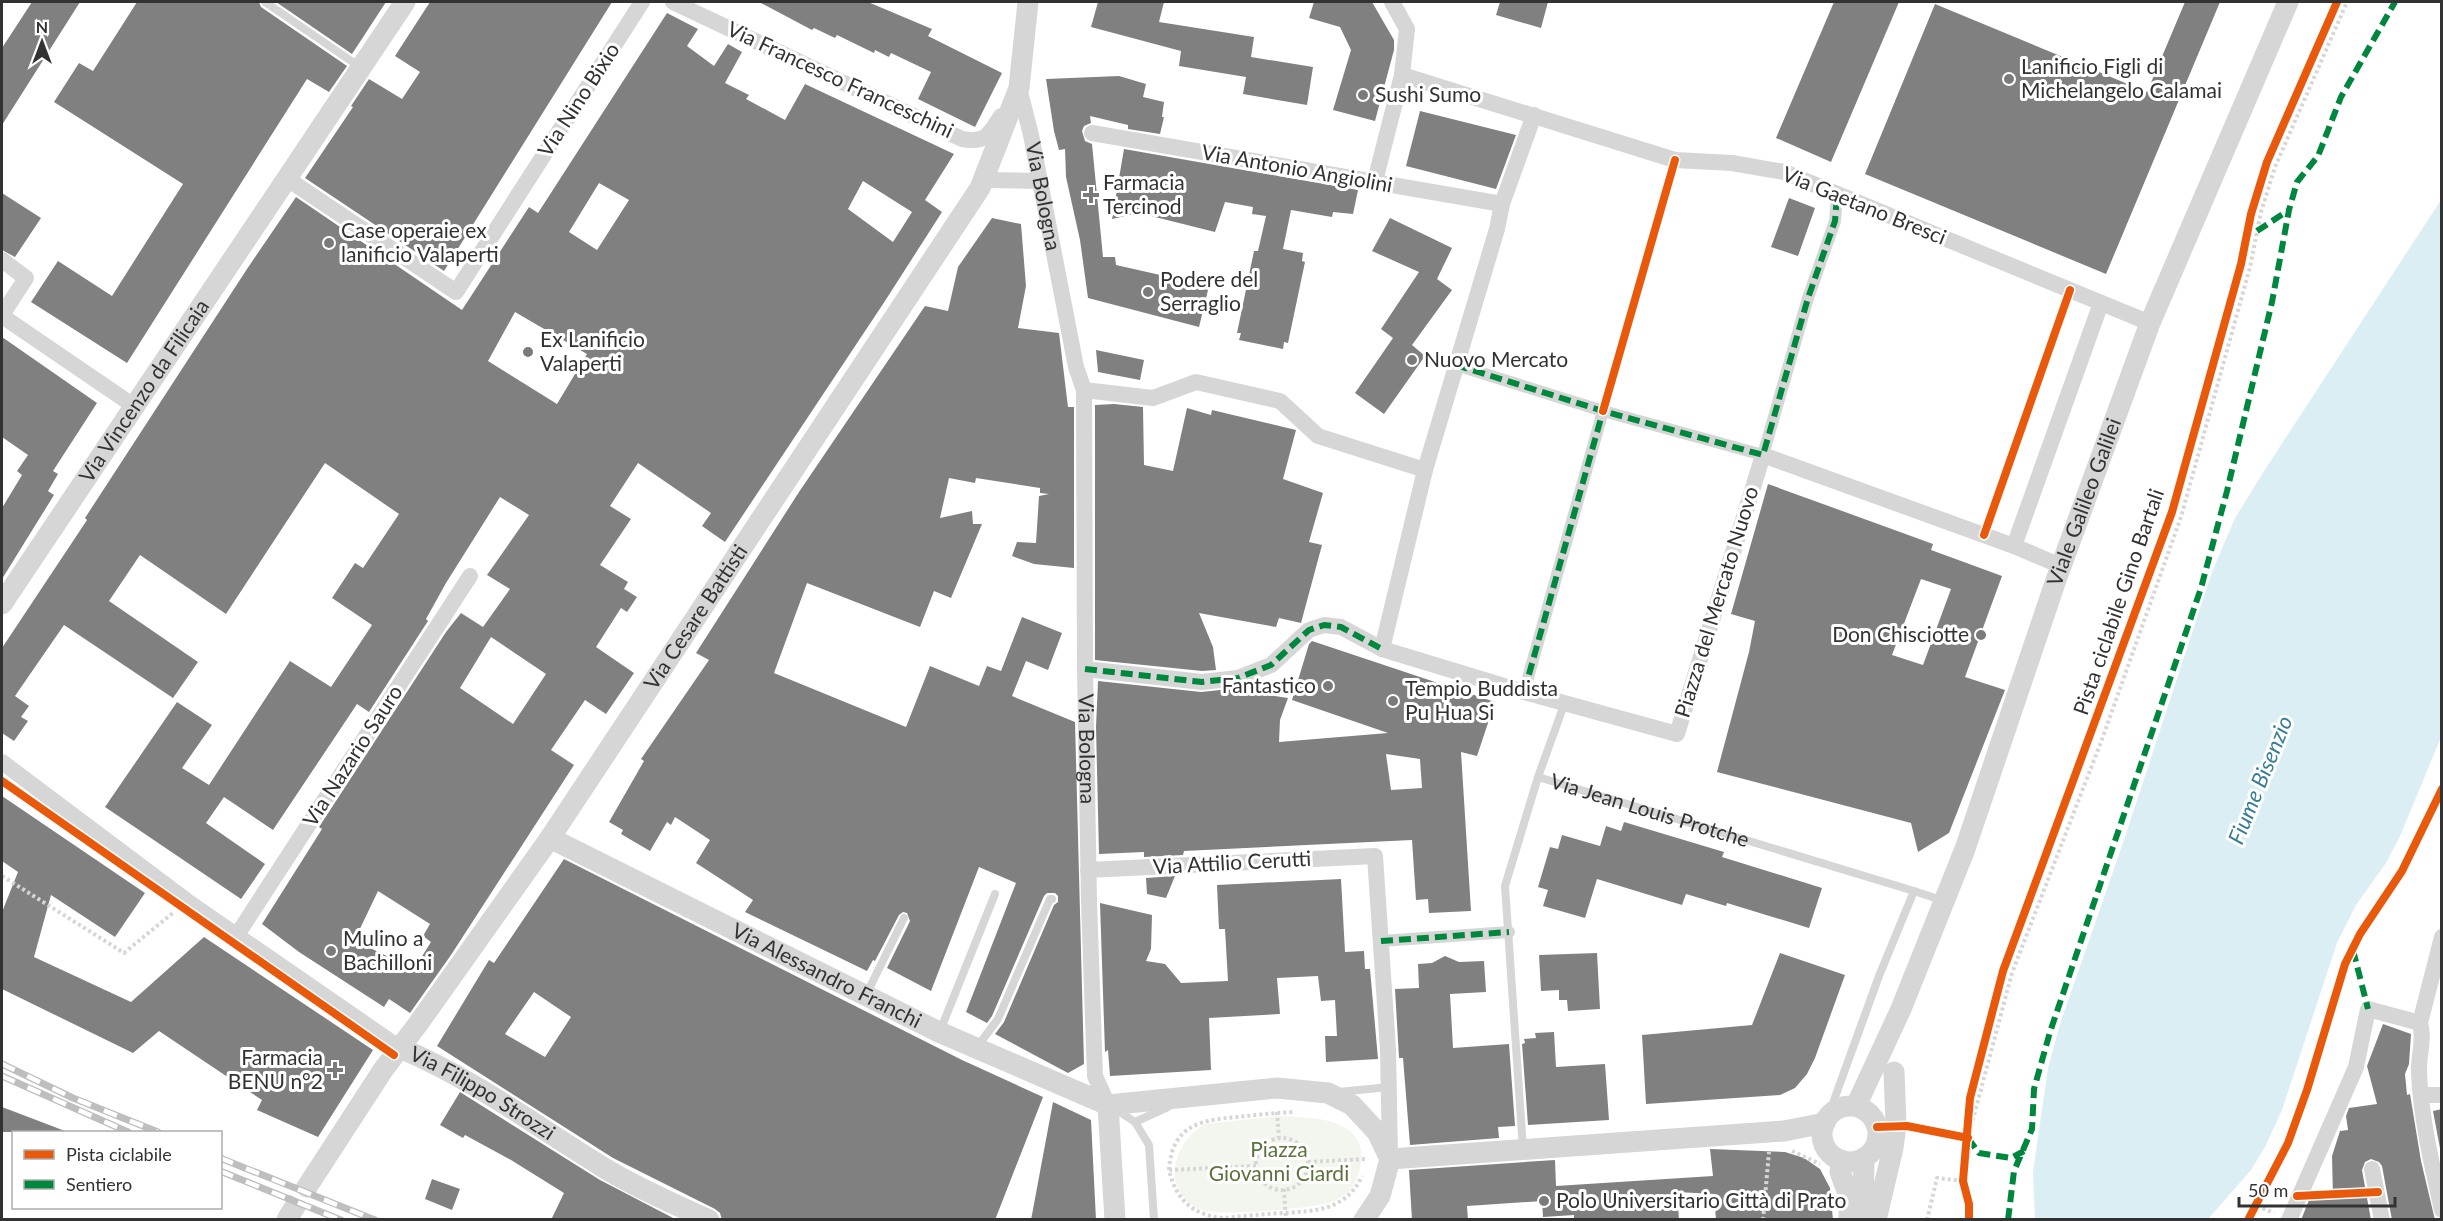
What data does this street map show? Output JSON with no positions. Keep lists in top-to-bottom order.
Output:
{
  "streets": {
    "street": [
      "Via Francesco Franceschini",
      "Via Nino Bixio",
      "Via Antonio Angiolini",
      "Via Bologna",
      "Via Gaetano Bresci",
      "Via Vincenzo da Filicaia",
      "Viale Galileo Galilei",
      "Piazza del Mercato Nuovo",
      "Via Cesare Battisti",
      "Via Nazario Sauro",
      "Via Attilio Cerutti",
      "Via Alessandro Franchi",
      "Via Filippo Strozzi"
    ],
    "lane": ["Via Jean Louis Protche"],
    "cycle path": ["Pista ciclabile Gino Bartali"]
  },
  "crossings": [
    ["Via Francesco Franceschini", "Via Bologna"],
    ["Via Francesco Franceschini", "Via Cesare Battisti"],
    ["Via Nino Bixio", "Via Vincenzo da Filicaia"],
    ["Via Bologna", "Piazza del Mercato Nuovo"],
    ["Via Bologna", "Via Cesare Battisti"],
    ["Via Bologna", "Via Attilio Cerutti"],
    ["Via Bologna", "Via Alessandro Franchi"],
    ["Via Gaetano Bresci", "Viale Galileo Galilei"],
    ["Via Gaetano Bresci", "Piazza del Mercato Nuovo"],
    ["Viale Galileo Galilei", "Via Jean Louis Protche"],
    ["Via Cesare Battisti", "Via Alessandro Franchi"],
    ["Via Cesare Battisti", "Via Filippo Strozzi"],
    ["Via Nazario Sauro", "Via Filippo Strozzi"]
  ],
  "water": ["Fiume Bisenzio"],
  "parks": ["Piazza Giovanni Ciardi"],
  "places": {
    "other": [
      "Lanificio Figli di Michelangelo Calamai",
      "Sushi Sumo",
      "Case operaie ex lanificio Valaperti",
      "Podere del Serraglio",
      "Ex Lanificio Valaperti",
      "Nuovo Mercato",
      "Don Chisciotte",
      "Fantastico",
      "Tempio Buddista Pu Hua Si",
      "Mulino a Bachilloni",
      "Polo Universitario Città di Prato"
    ],
    "health": ["Farmacia Tercinod", "Farmacia BENU n°2"]
  },
  "legend": ["Pista ciclabile", "Sentiero"],
  "scale_bar": "50 m",
  "north": "top"
}
